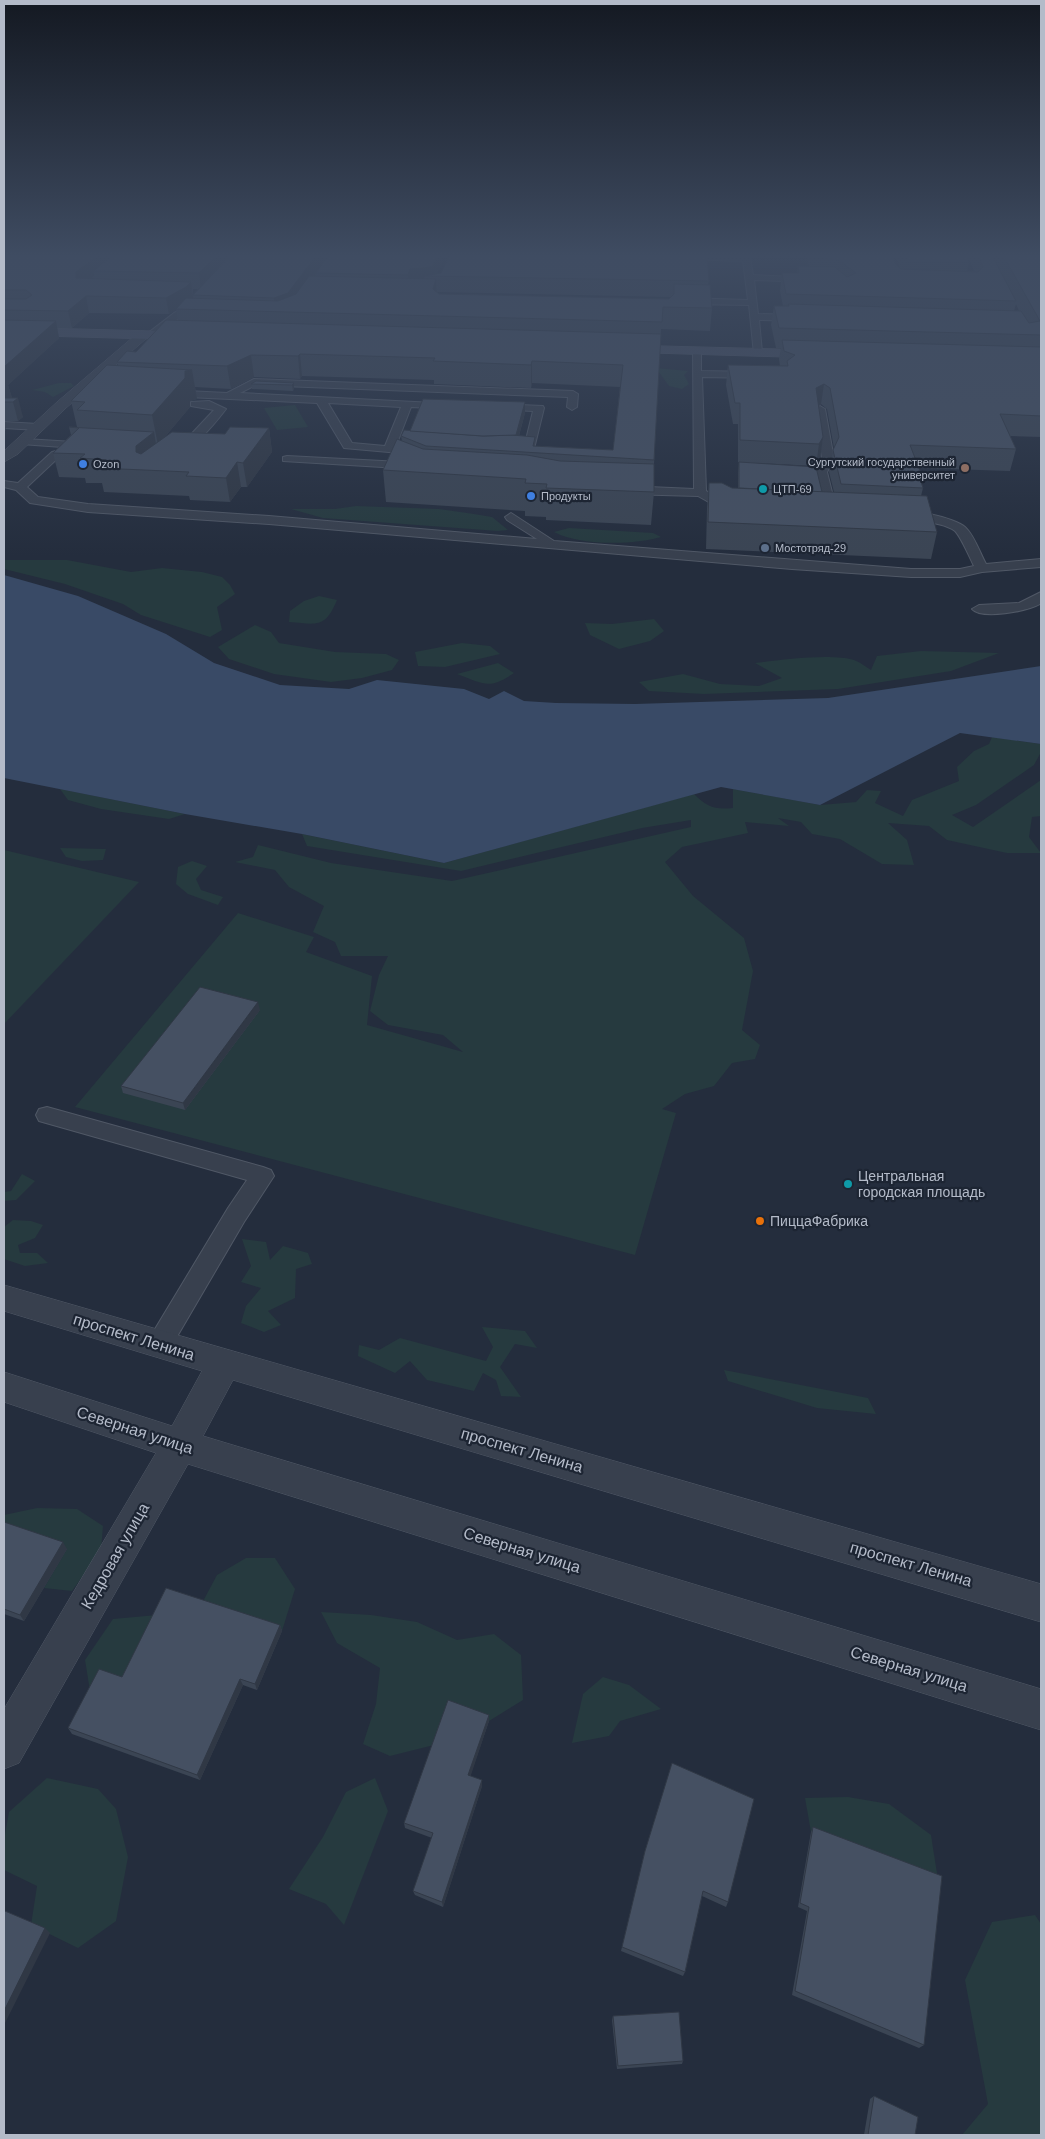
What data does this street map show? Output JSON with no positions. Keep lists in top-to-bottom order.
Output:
{
  "streets": {
    "street": ["проспект Ленина", "Северная улица", "Кедровая улица"]
  },
  "crossings": [
    ["проспект Ленина", "Кедровая улица"],
    ["Северная улица", "Кедровая улица"]
  ],
  "places": [
    "Ozon",
    "Сургутский государственный университет",
    "ЦТП-69",
    "Продукты",
    "Мостотряд-29",
    "Центральная городская площадь",
    "ПиццаФабрика"
  ]
}
